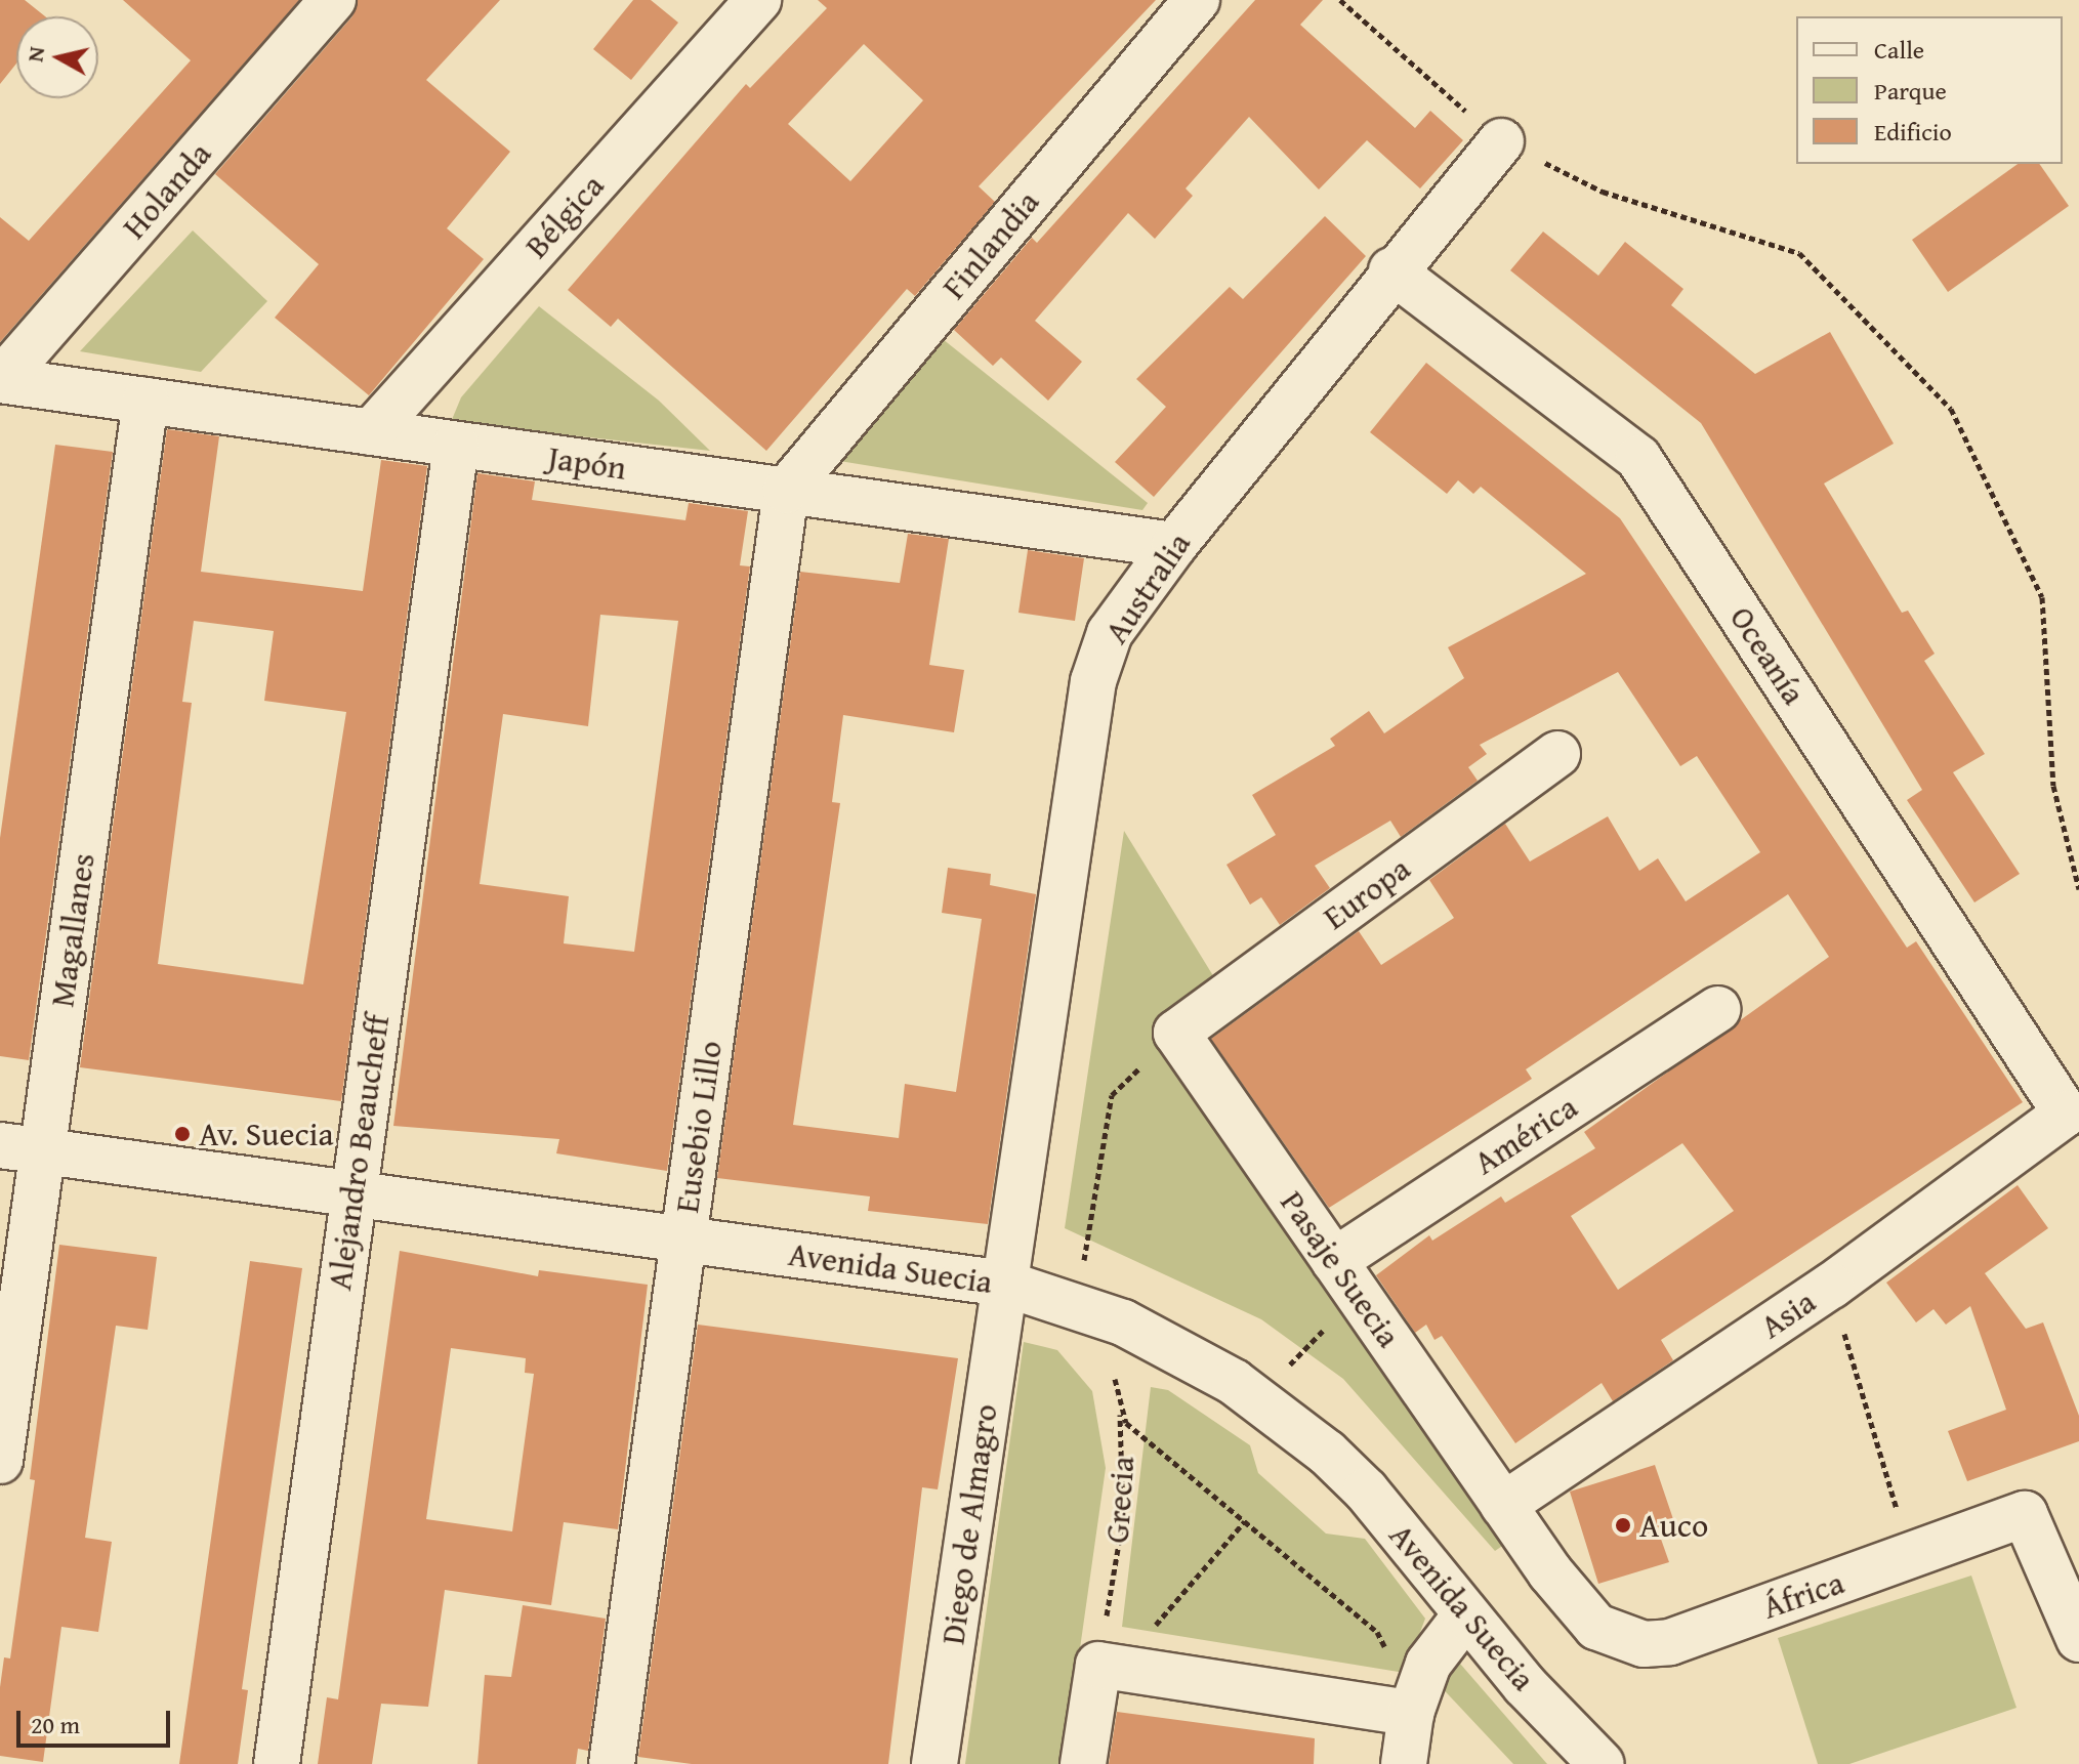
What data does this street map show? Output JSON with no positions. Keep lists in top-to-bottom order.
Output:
{
  "streets": {
    "street": [
      "Holanda",
      "Bélgica",
      "Finlandia",
      "Japón",
      "Australia",
      "Oceanía",
      "Europa",
      "Magallanes",
      "Eusebio Lillo",
      "América",
      "Alejandro Beaucheff",
      "Avenida Suecia",
      "Pasaje Suecia",
      "Asia",
      "Diego de Almagro",
      "África"
    ],
    "path": ["Grecia"]
  },
  "crossings": [
    ["Holanda", "Japón"],
    ["Bélgica", "Japón"],
    ["Finlandia", "Japón"],
    ["Finlandia", "Eusebio Lillo"],
    ["Japón", "Australia"],
    ["Japón", "Magallanes"],
    ["Japón", "Eusebio Lillo"],
    ["Japón", "Alejandro Beaucheff"],
    ["Australia", "Oceanía"],
    ["Australia", "Avenida Suecia"],
    ["Australia", "Diego de Almagro"],
    ["Oceanía", "Asia"],
    ["Europa", "Pasaje Suecia"],
    ["Magallanes", "Avenida Suecia"],
    ["Eusebio Lillo", "Avenida Suecia"],
    ["América", "Pasaje Suecia"],
    ["Alejandro Beaucheff", "Avenida Suecia"],
    ["Avenida Suecia", "Diego de Almagro"],
    ["Pasaje Suecia", "Asia"],
    ["Pasaje Suecia", "África"],
    ["Asia", "África"]
  ],
  "places": ["Av. Suecia", "Auco"],
  "legend": ["Calle", "Parque", "Edificio"],
  "scale_bar": "20 m",
  "north": "left"
}
